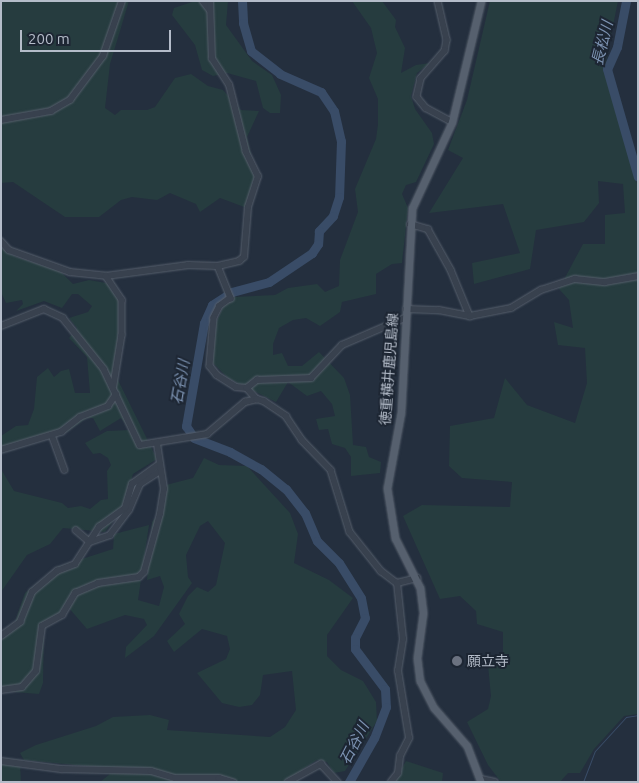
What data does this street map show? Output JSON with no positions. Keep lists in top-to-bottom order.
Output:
{
  "streets": {
    "main road": ["徳重横井鹿児島線"]
  },
  "water": ["長松川", "石谷川"],
  "places": ["願立寺"],
  "scale_bar": "200 m"
}
